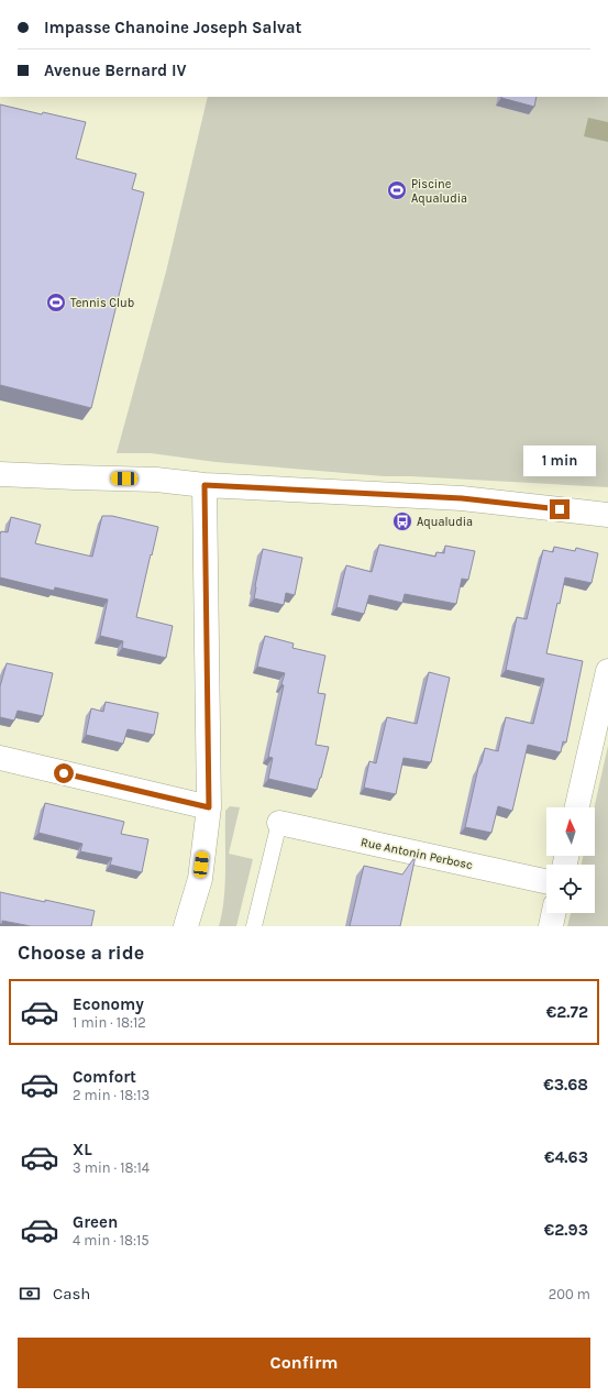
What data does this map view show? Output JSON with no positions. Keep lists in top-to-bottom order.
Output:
{
  "streets": {
    "street": ["Rue Antonin Perbosc"]
  },
  "places": {
    "sports": ["Piscine Aqualudia", "Tennis Club"],
    "bus stop": ["Aqualudia"]
  },
  "north": "top",
  "page": {
    "banner": ["Impasse Chanoine Joseph Salvat", "Avenue Bernard IV"],
    "bubble": "1 min",
    "heading": "Choose a ride",
    "list": [
      {
        "name": "Economy",
        "note": "1 min · 18:12",
        "value": "€2.72"
      },
      {
        "name": "Comfort",
        "note": "2 min · 18:13",
        "value": "€3.68"
      },
      {
        "name": "XL",
        "note": "3 min · 18:14",
        "value": "€4.63"
      },
      {
        "name": "Green",
        "note": "4 min · 18:15",
        "value": "€2.93"
      }
    ],
    "pay": ["Cash", "200 m"],
    "buttons": "Confirm"
  }
}
